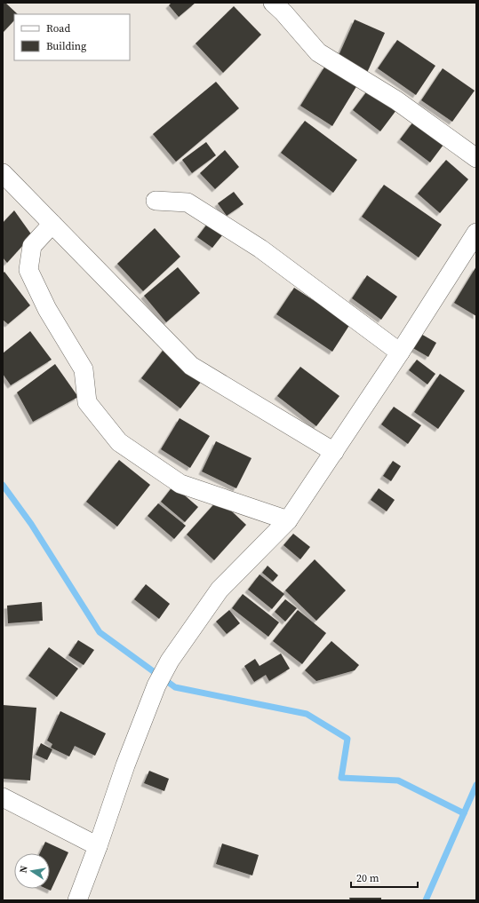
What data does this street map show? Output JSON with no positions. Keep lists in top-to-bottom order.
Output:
{
  "legend": ["Road", "Building"],
  "scale_bar": "20 m",
  "north": "left"
}
